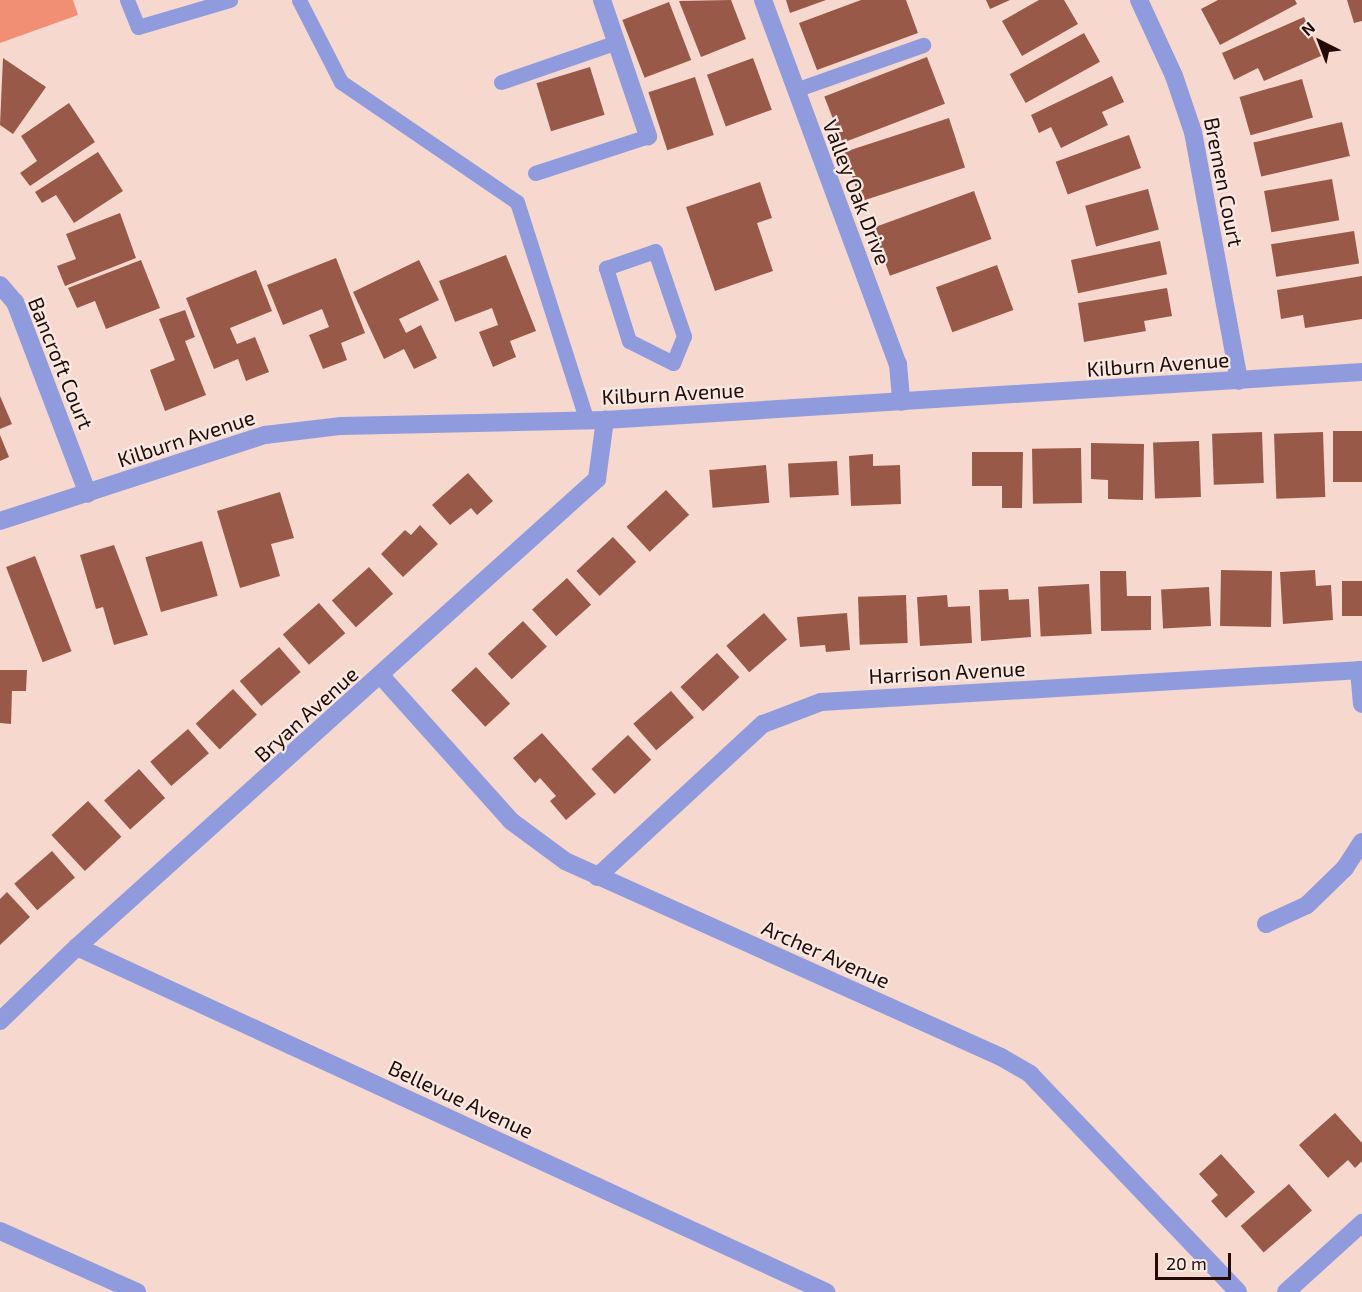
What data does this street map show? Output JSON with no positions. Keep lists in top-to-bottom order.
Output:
{
  "streets": {
    "street": [
      "Bremen Court",
      "Valley Oak Drive",
      "Bancroft Court",
      "Kilburn Avenue",
      "Harrison Avenue",
      "Bryan Avenue",
      "Archer Avenue",
      "Bellevue Avenue"
    ]
  },
  "crossings": [
    ["Bremen Court", "Kilburn Avenue"],
    ["Valley Oak Drive", "Kilburn Avenue"],
    ["Bancroft Court", "Kilburn Avenue"],
    ["Kilburn Avenue", "Bryan Avenue"],
    ["Harrison Avenue", "Archer Avenue"],
    ["Bryan Avenue", "Archer Avenue"],
    ["Bryan Avenue", "Bellevue Avenue"]
  ],
  "scale_bar": "20 m",
  "north": "top left"
}
